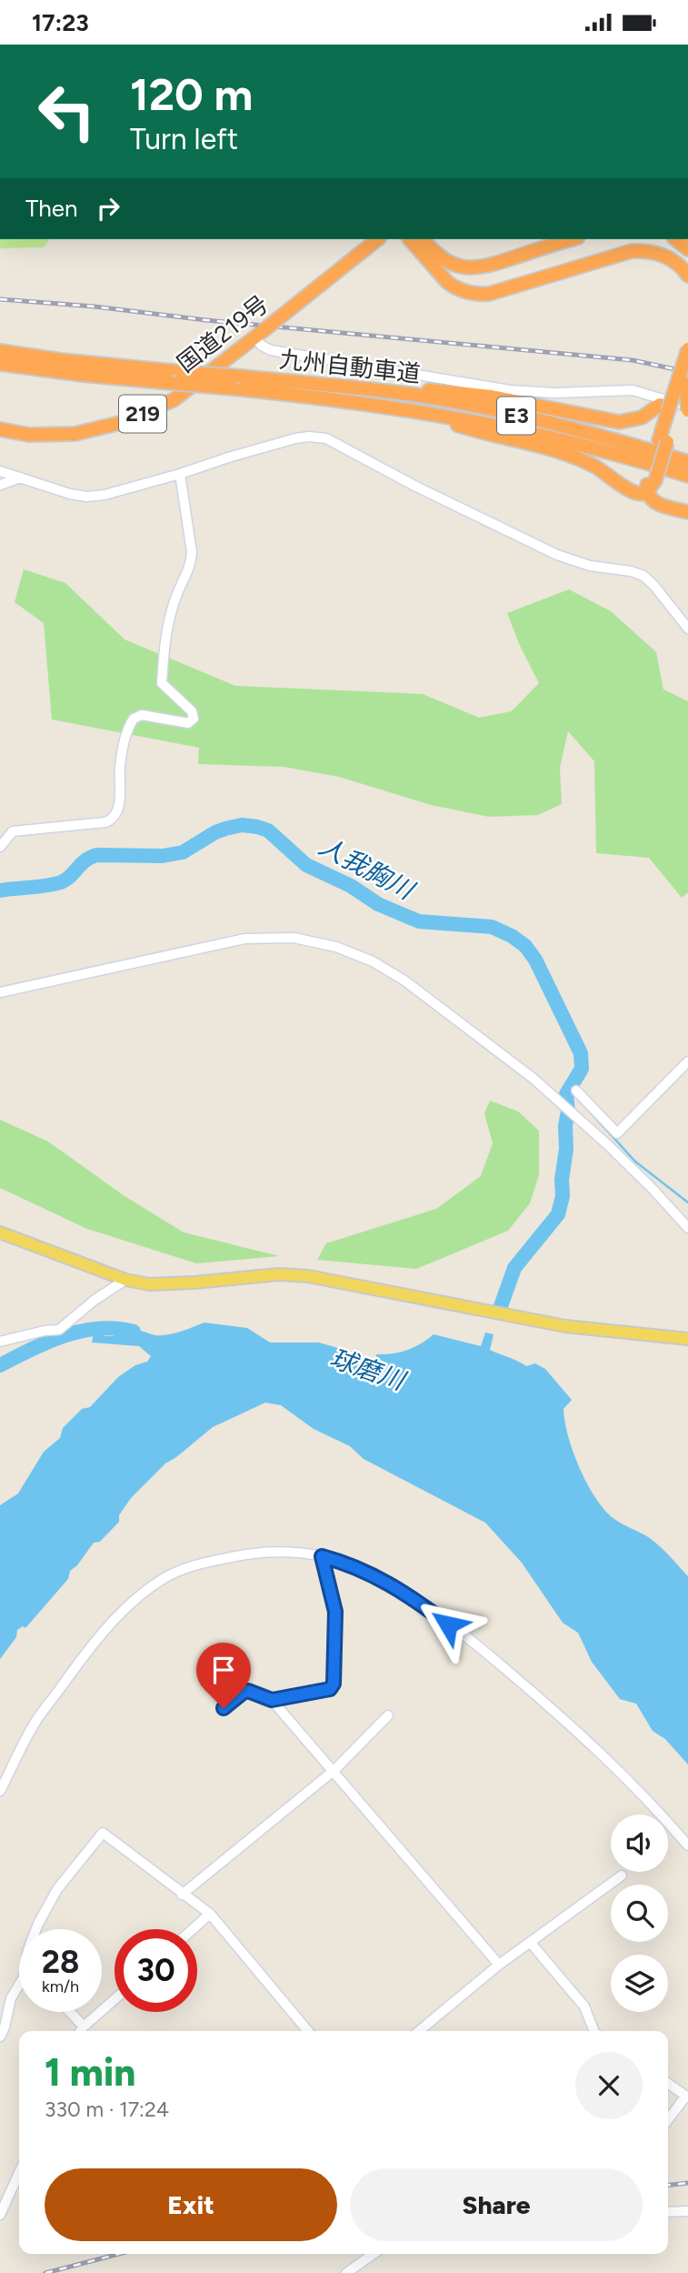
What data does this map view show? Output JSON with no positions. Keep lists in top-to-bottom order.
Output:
{
  "streets": {
    "highway": [
      "国道219号",
      "九州自動車道",
      "219",
      "E3"
    ]
  },
  "water": ["人我胸川", "球磨川"],
  "page": {
    "status": "17:23",
    "turn": ["120 m", "Turn left"],
    "then": "Then",
    "speed": "28 km/h",
    "limit": "30",
    "heading": ["1 min", "330 m · 17:24"],
    "buttons": ["Exit", "Share"]
  }
}
